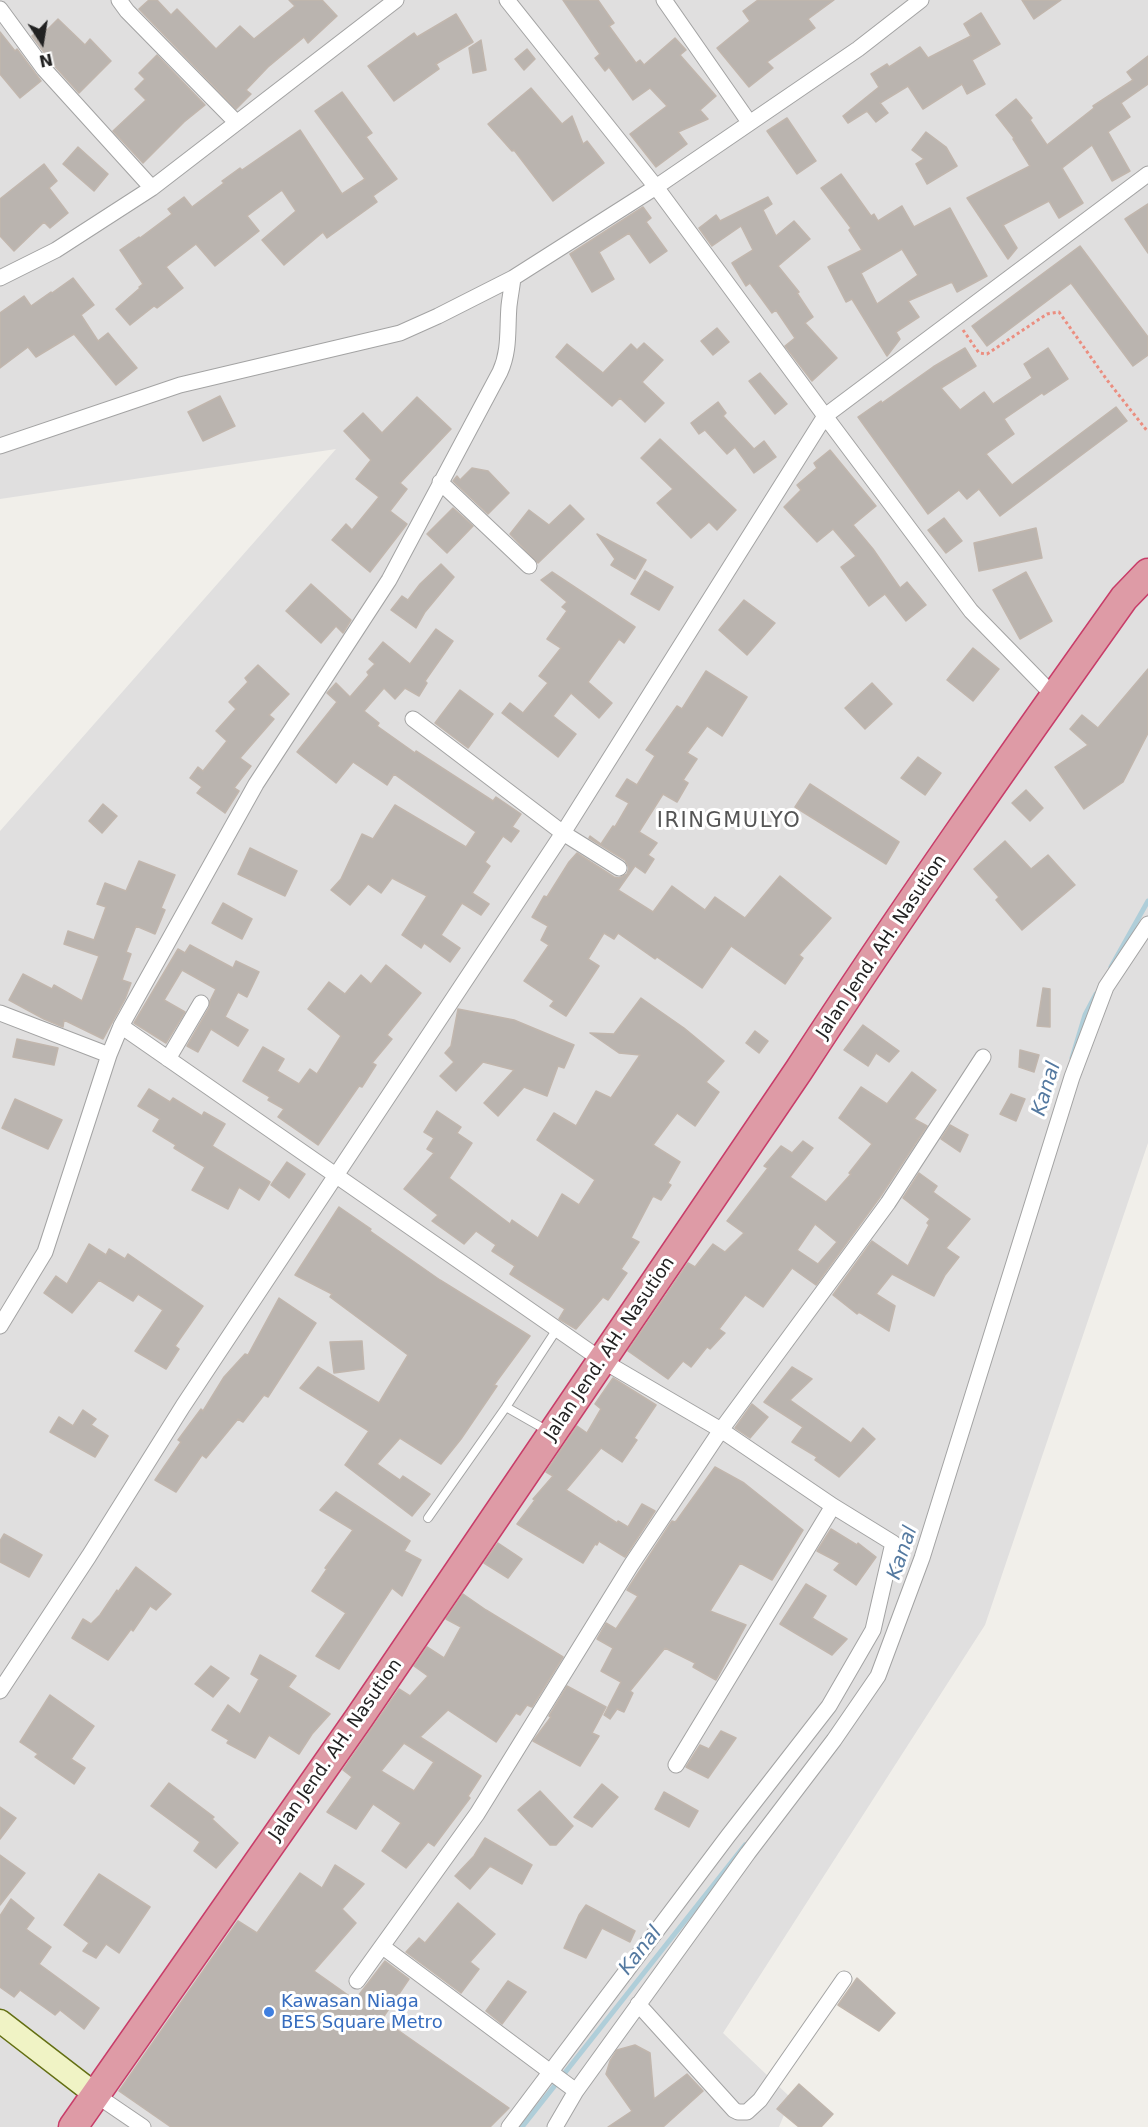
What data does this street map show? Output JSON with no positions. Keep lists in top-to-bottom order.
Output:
{
  "streets": {
    "highway": ["Jalan Jend. AH. Nasution"]
  },
  "districts": ["IRINGMULYO"],
  "water": ["Kanal"],
  "places": ["Kawasan Niaga BES Square Metro"],
  "north": "bottom"
}
